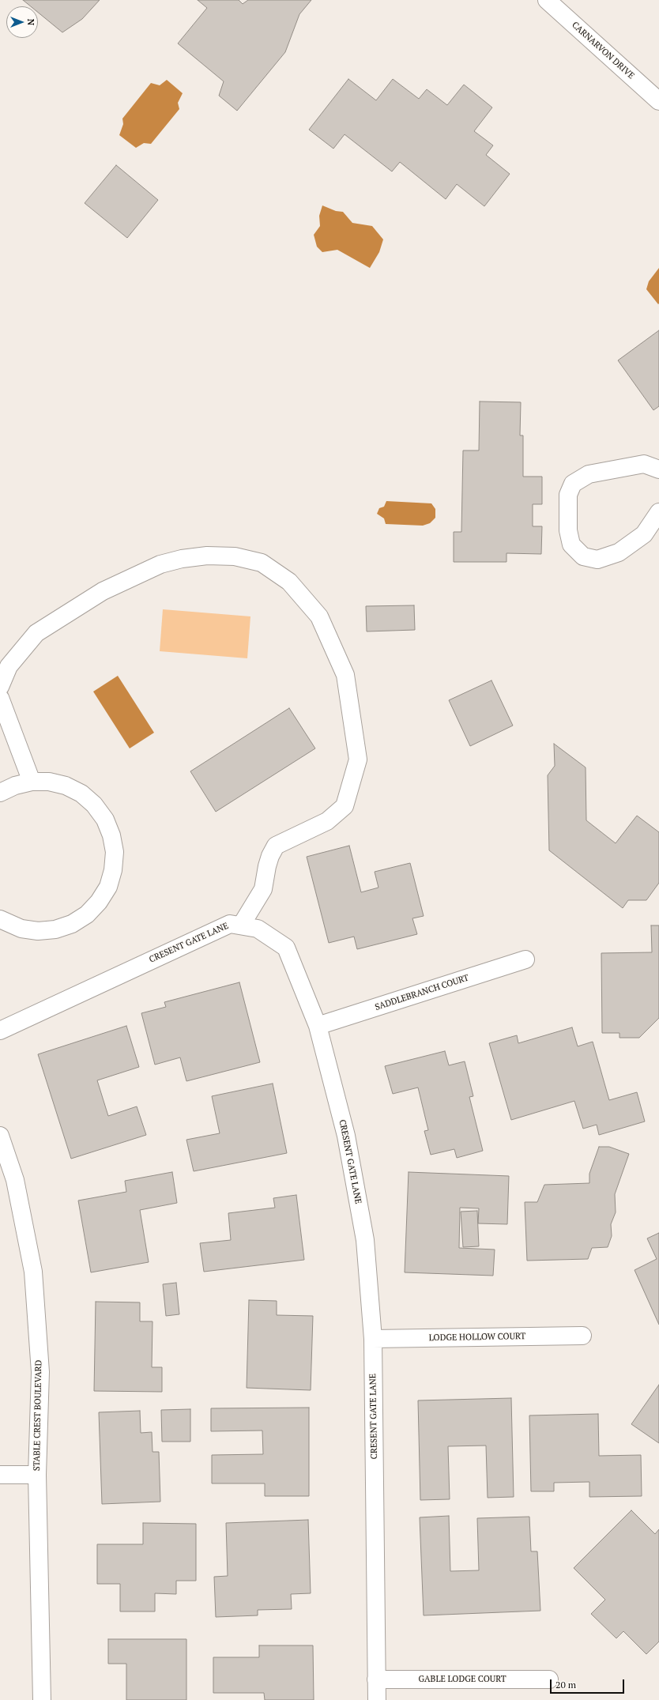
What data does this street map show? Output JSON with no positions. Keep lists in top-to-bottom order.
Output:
{
  "streets": {
    "street": [
      "CARNARVON DRIVE",
      "CRESENT GATE LANE",
      "SADDLEBRANCH COURT",
      "LODGE HOLLOW COURT",
      "STABLE CREST BOULEVARD",
      "GABLE LODGE COURT"
    ]
  },
  "crossings": [
    ["CRESENT GATE LANE", "SADDLEBRANCH COURT"],
    ["CRESENT GATE LANE", "LODGE HOLLOW COURT"],
    ["CRESENT GATE LANE", "GABLE LODGE COURT"]
  ],
  "scale_bar": "20 m",
  "north": "right"
}
